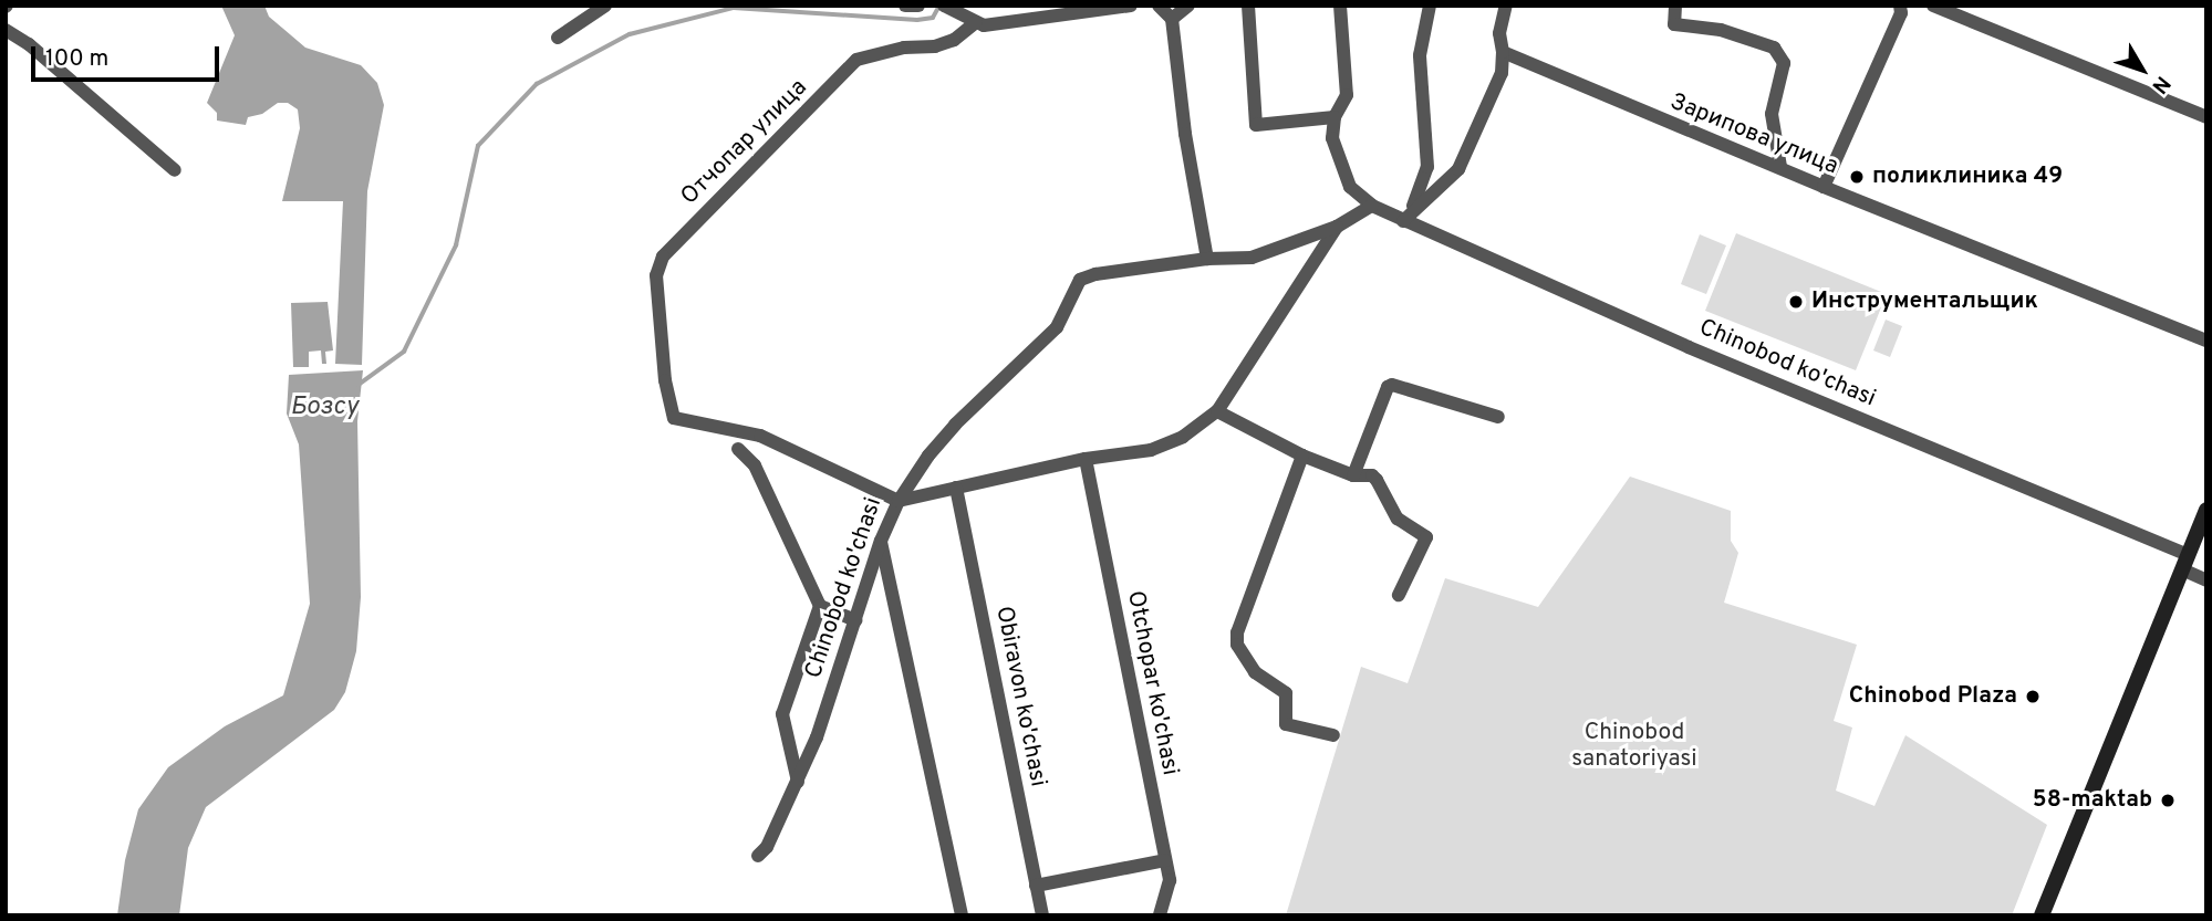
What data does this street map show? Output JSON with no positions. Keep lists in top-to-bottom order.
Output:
{
  "streets": {
    "street": [
      "Зарипова улица",
      "Отчопар улица",
      "Chinobod ko'chasi",
      "Otchopar ko'chasi",
      "Obiravon ko'chasi"
    ]
  },
  "crossings": [
    ["Отчопар улица", "Chinobod ko'chasi"]
  ],
  "water": ["Бозсу"],
  "parks": ["Chinobod sanatoriyasi"],
  "places": [
    "поликлиника 49",
    "Инструментальщик",
    "Chinobod Plaza",
    "58-maktab"
  ],
  "scale_bar": "100 m",
  "north": "bottom right"
}
